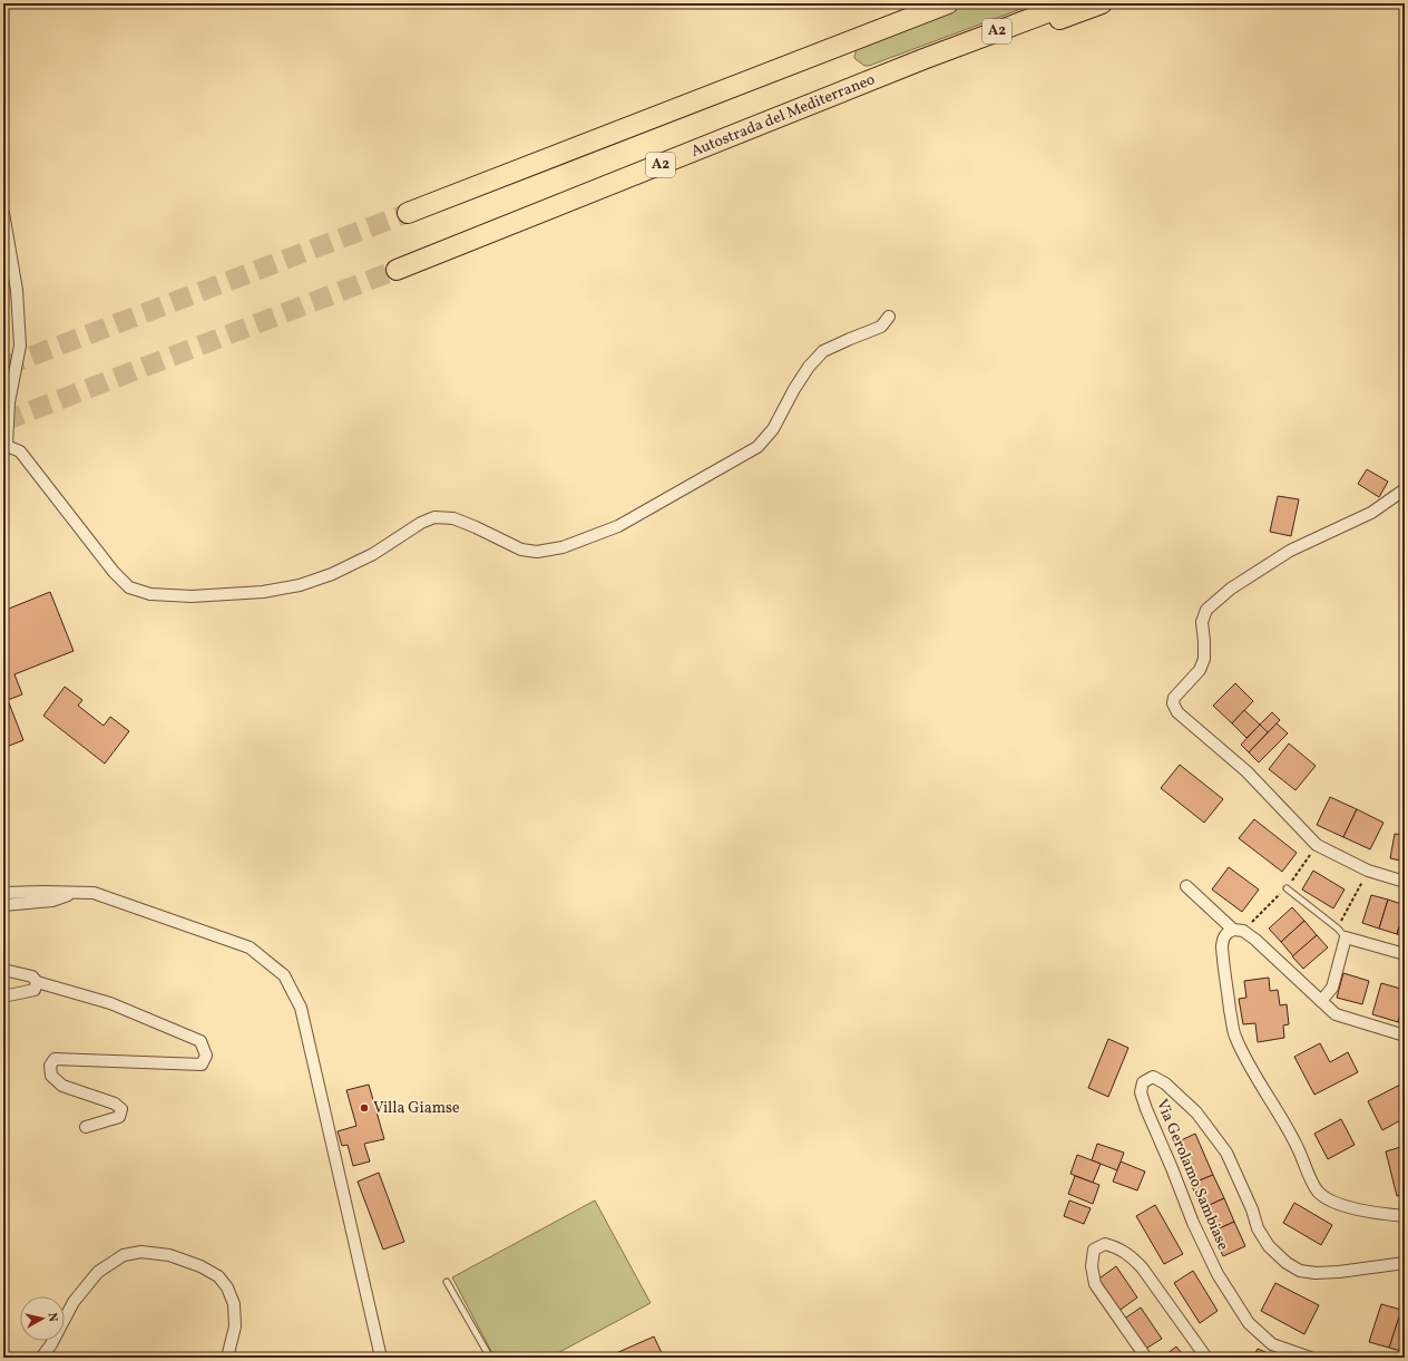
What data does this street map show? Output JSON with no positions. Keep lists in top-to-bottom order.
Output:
{
  "streets": {
    "highway": ["A2", "Autostrada del Mediterraneo"],
    "street": ["Via Gerolamo Sambiase"]
  },
  "places": ["Villa Giamse"],
  "north": "right"
}
